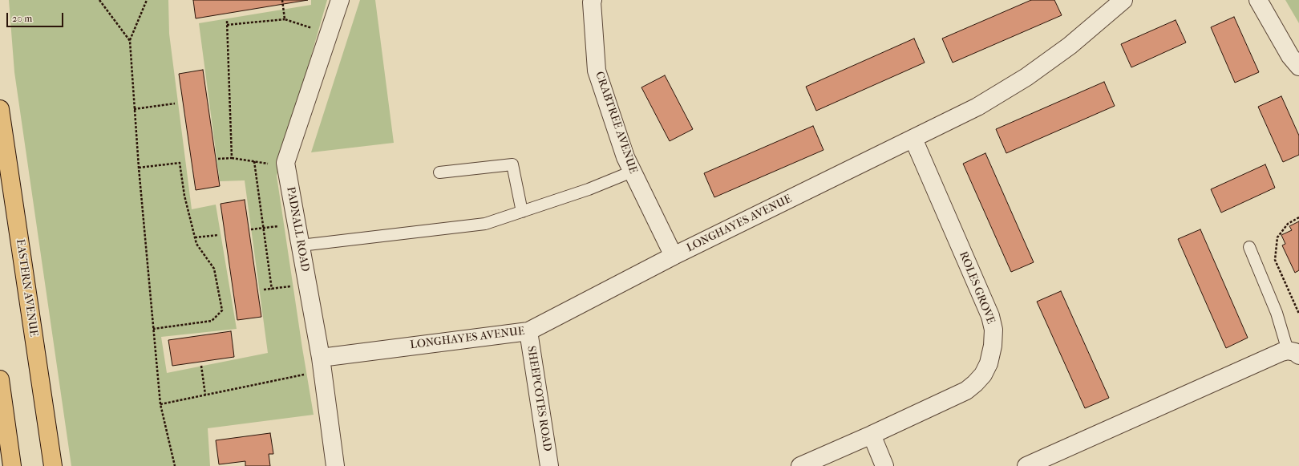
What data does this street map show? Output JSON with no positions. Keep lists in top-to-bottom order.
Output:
{
  "streets": {
    "highway": ["EASTERN AVENUE"],
    "street": [
      "CRABTREE AVENUE",
      "LONGHAYES AVENUE",
      "PADNALL ROAD",
      "ROLES GROVE",
      "SHEEPCOTES ROAD"
    ]
  },
  "crossings": [
    ["CRABTREE AVENUE", "LONGHAYES AVENUE"],
    ["LONGHAYES AVENUE", "PADNALL ROAD"],
    ["LONGHAYES AVENUE", "ROLES GROVE"],
    ["LONGHAYES AVENUE", "SHEEPCOTES ROAD"]
  ],
  "scale_bar": "20 m"
}
